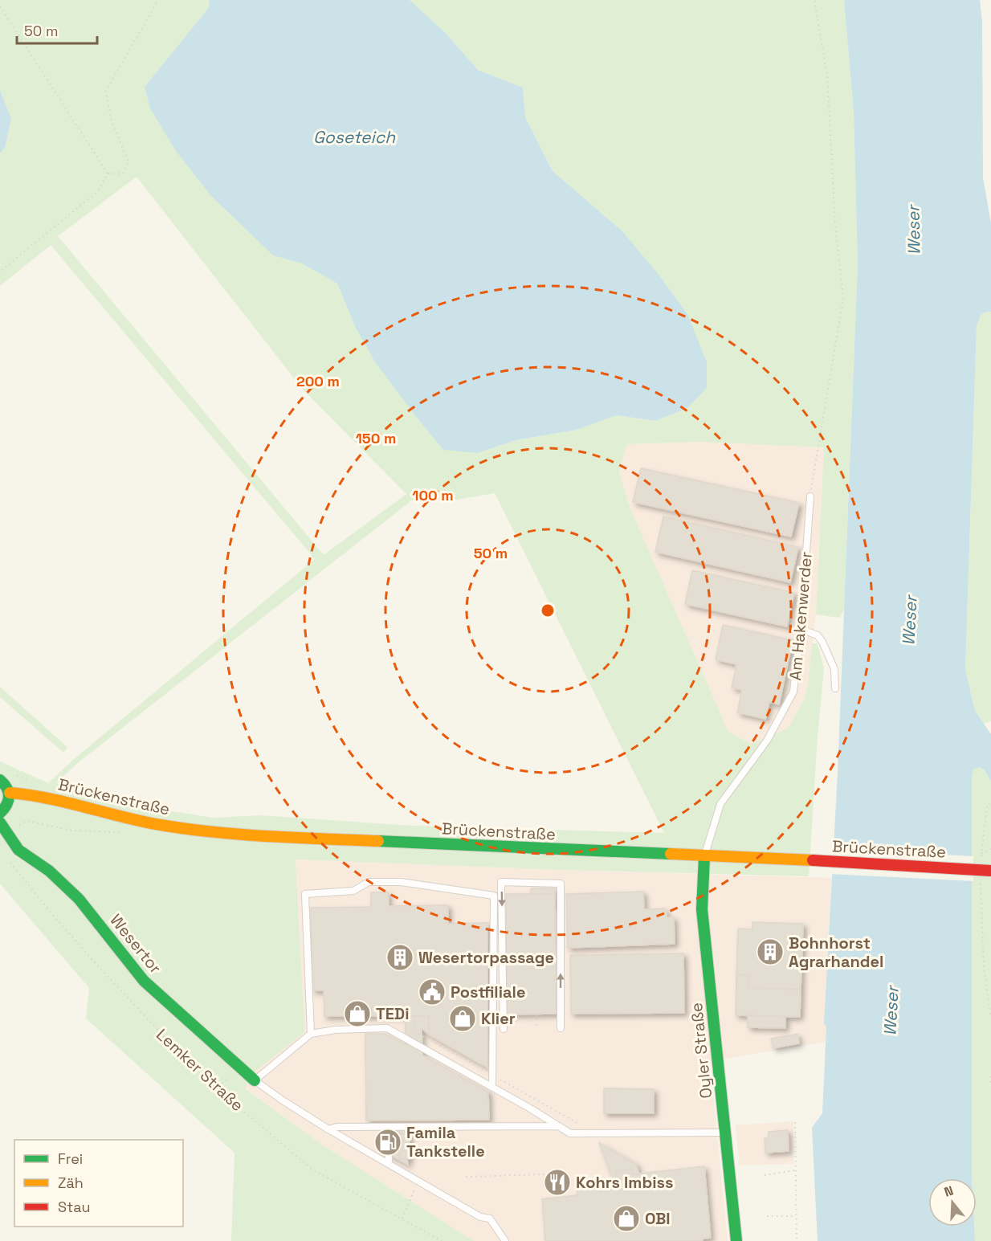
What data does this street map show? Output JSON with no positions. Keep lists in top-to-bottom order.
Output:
{
  "streets": {
    "street": ["Brückenstraße", "Wesertor", "Oyler Straße"],
    "lane": ["Am Hakenwerder"],
    "path": ["Lemker Straße"]
  },
  "crossings": [
    ["Am Hakenwerder", "Brückenstraße"],
    ["Am Hakenwerder", "Oyler Straße"],
    ["Brückenstraße", "Oyler Straße"]
  ],
  "water": ["Goseteich", "Weser"],
  "places": {
    "building": ["Bohnhorst Agrarhandel", "Wesertorpassage"],
    "public building": ["Postfiliale"],
    "shop": ["TEDi", "Klier", "OBI"],
    "fuel station": ["Famila Tankstelle"],
    "restaurant": ["Kohrs Imbiss"]
  },
  "legend": ["Frei", "Zäh", "Stau"],
  "scale_bar": "50 m",
  "north": "top",
  "rings": [
    "200 m",
    "150 m",
    "100 m",
    "50 m"
  ]
}
